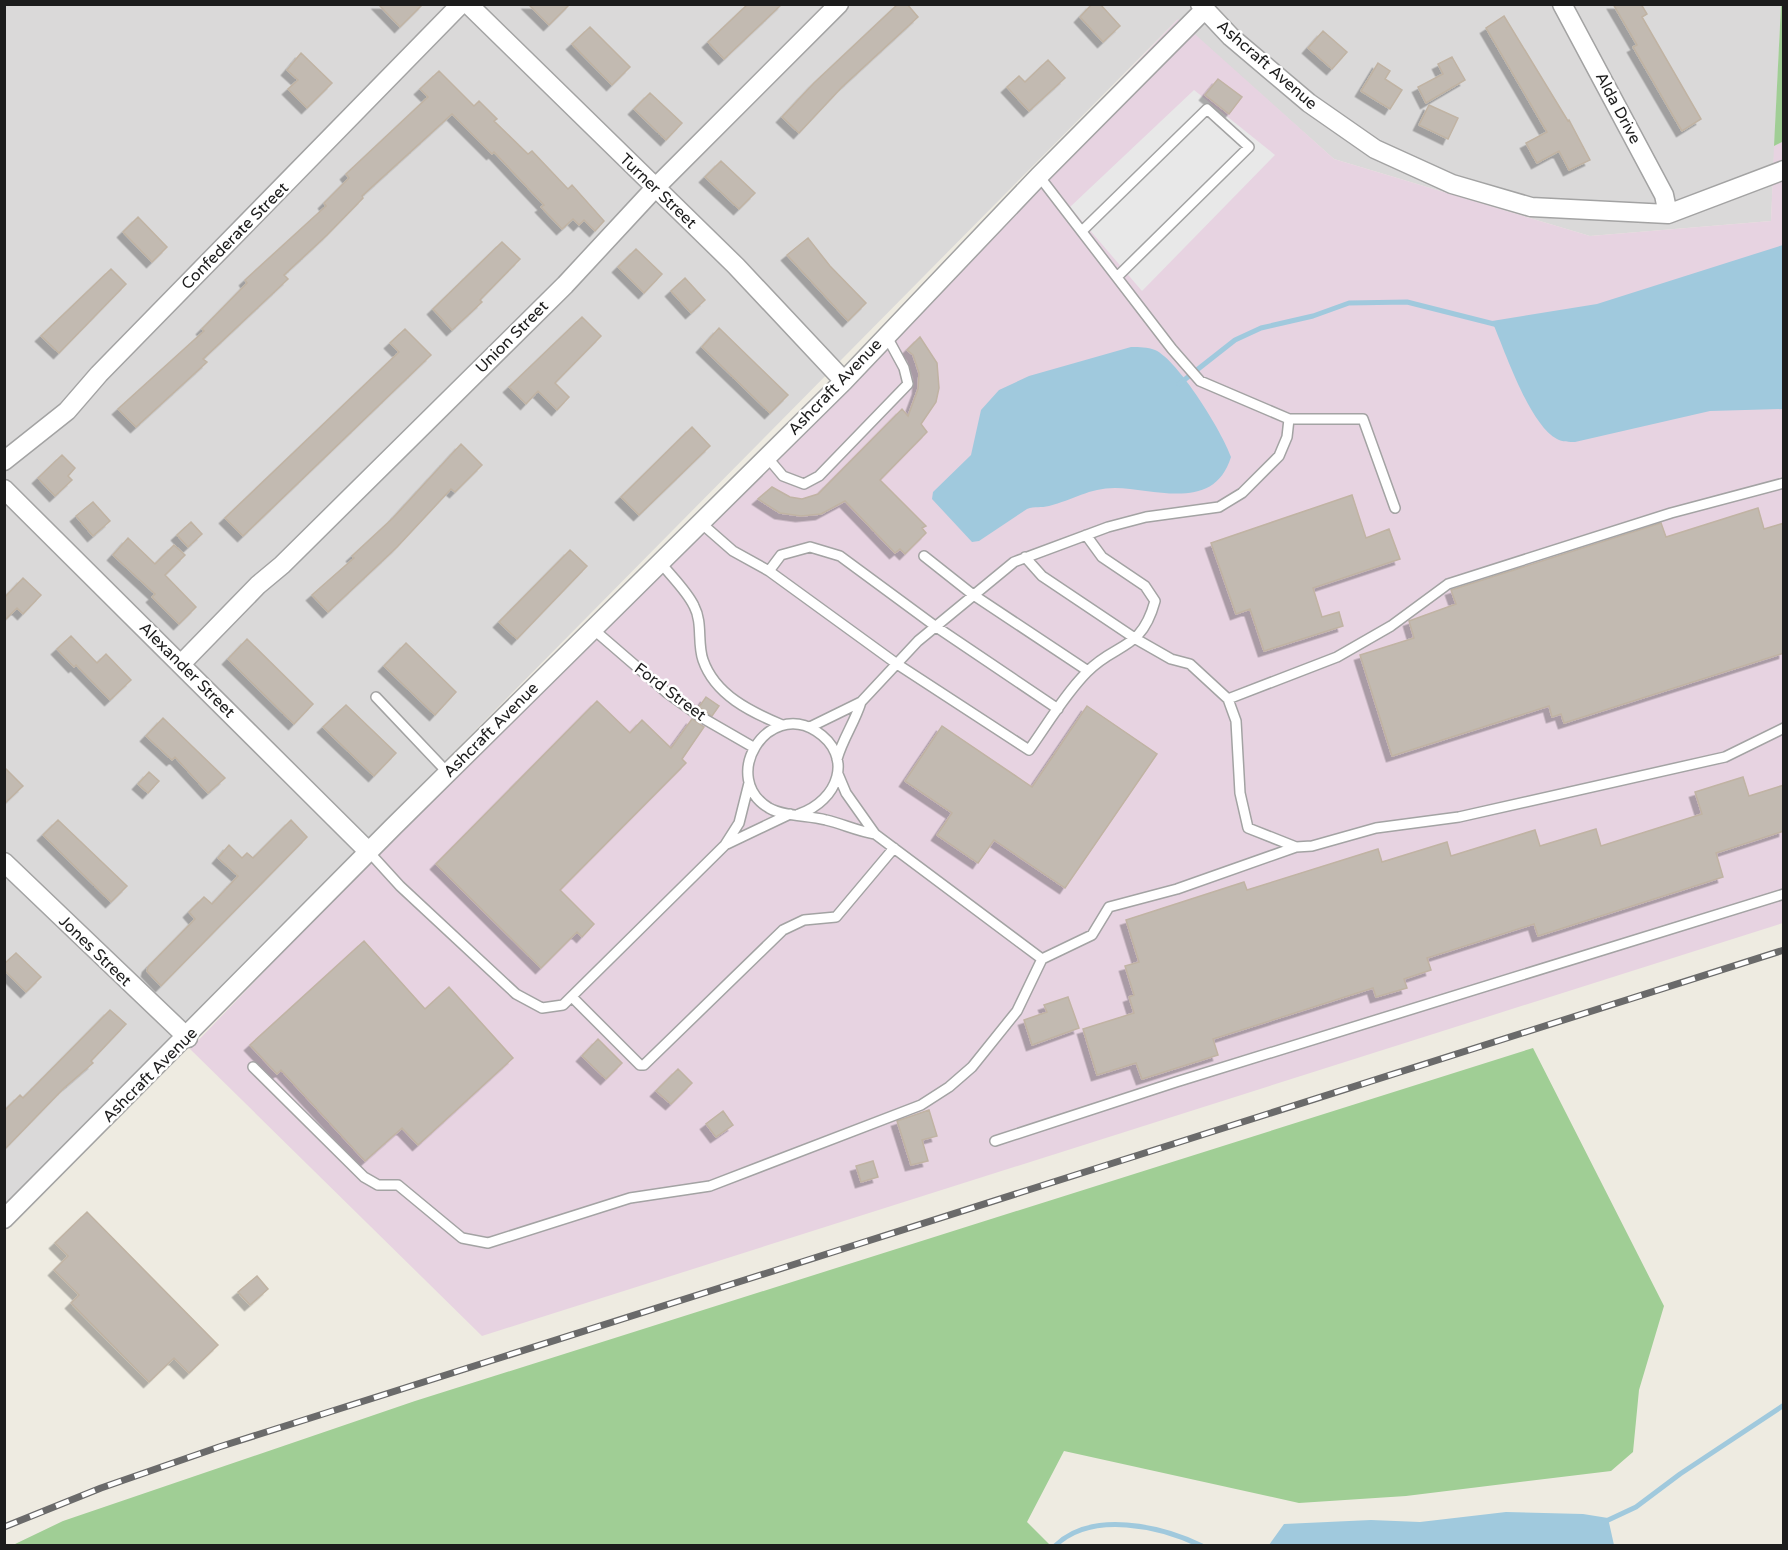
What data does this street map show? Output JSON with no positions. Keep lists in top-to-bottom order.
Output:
{
  "streets": {
    "street": [
      "Ashcraft Avenue",
      "Alda Drive",
      "Turner Street",
      "Confederate Street",
      "Union Street",
      "Alexander Street",
      "Jones Street"
    ],
    "lane": ["Ford Street"]
  },
  "crossings": [
    ["Ashcraft Avenue", "Alda Drive"],
    ["Ashcraft Avenue", "Turner Street"],
    ["Ashcraft Avenue", "Alexander Street"],
    ["Ashcraft Avenue", "Ford Street"],
    ["Ashcraft Avenue", "Jones Street"],
    ["Turner Street", "Union Street"],
    ["Union Street", "Alexander Street"]
  ]
}
